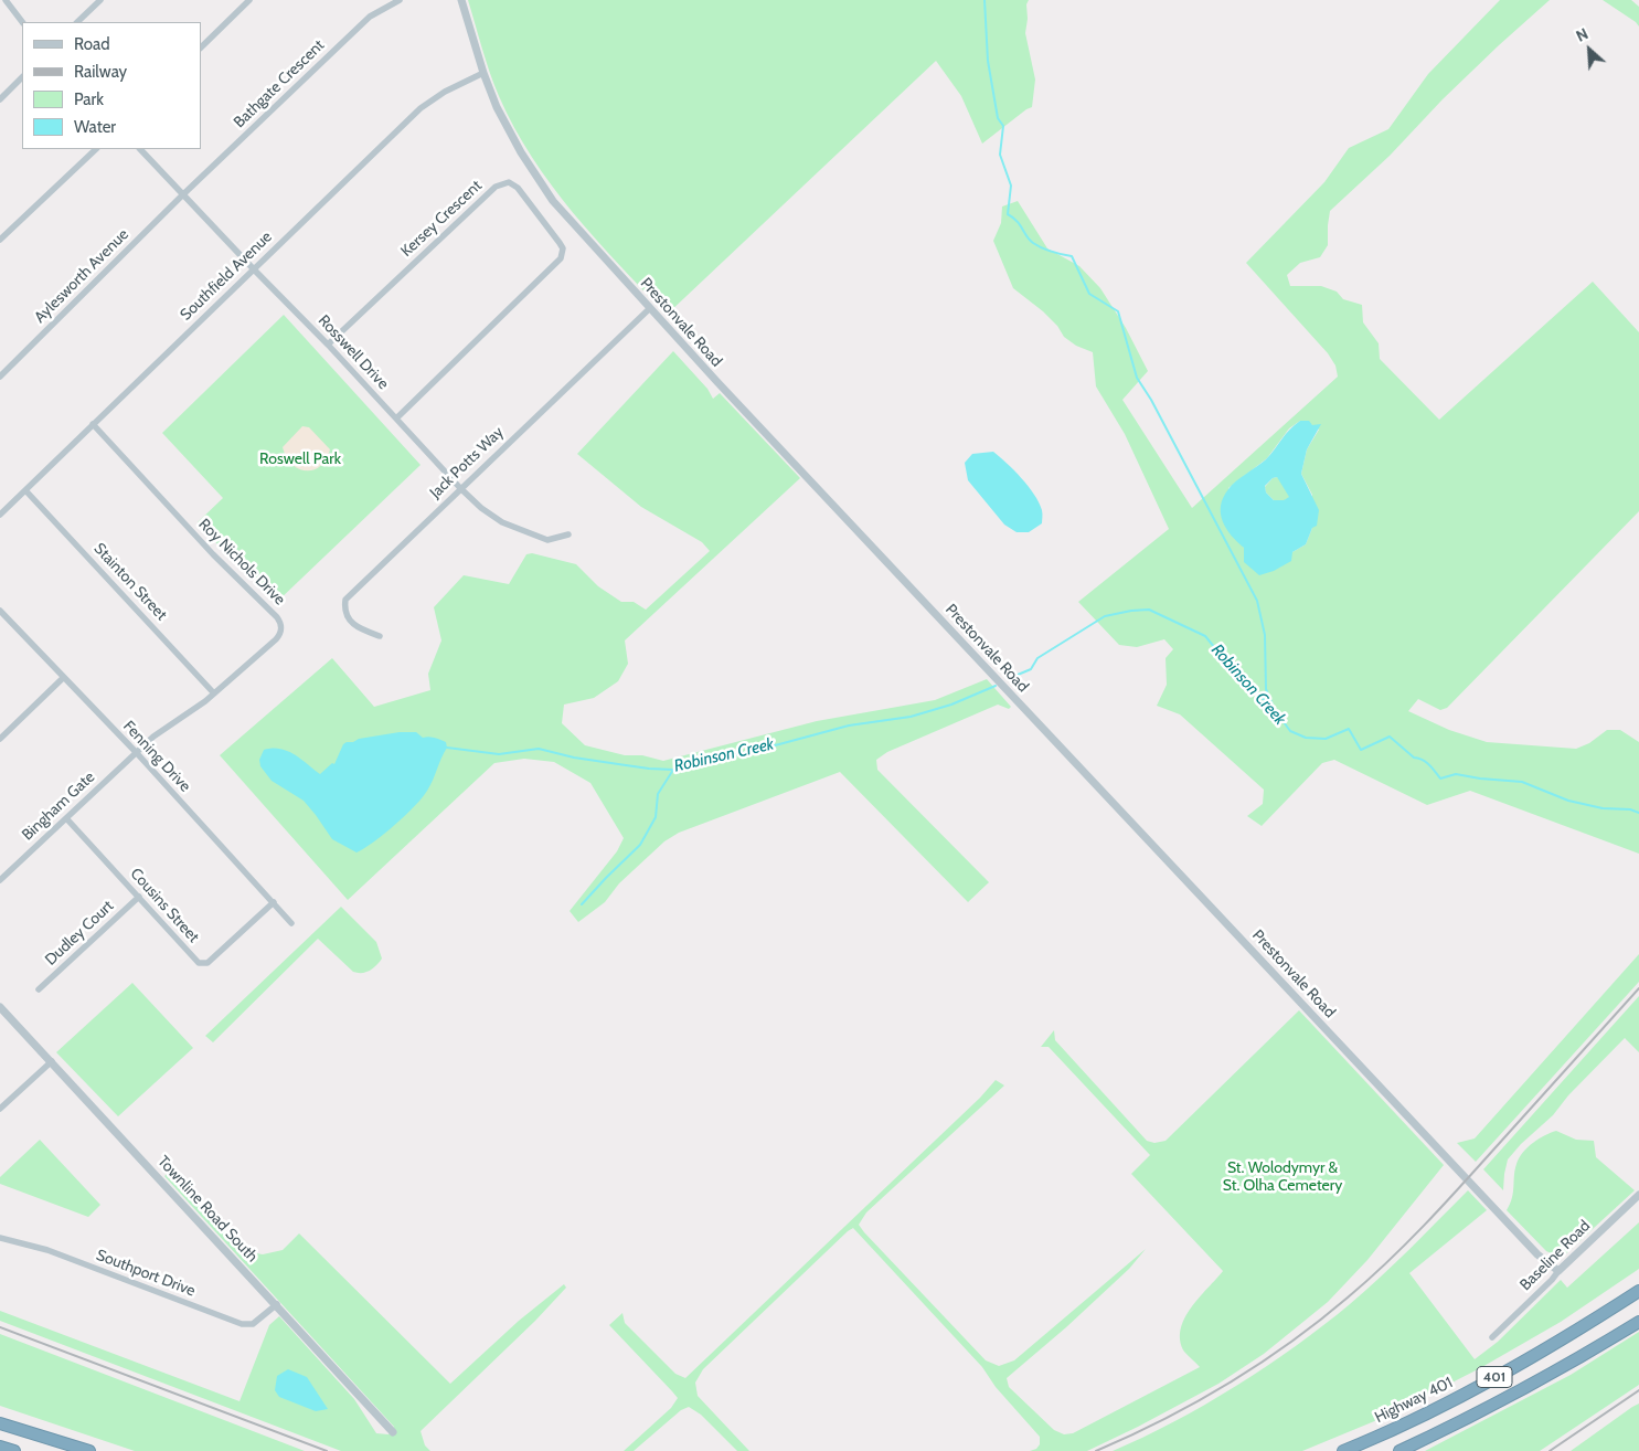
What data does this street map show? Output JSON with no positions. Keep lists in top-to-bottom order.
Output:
{
  "streets": {
    "highway": ["401", "Highway 401"],
    "street": [
      "Bathgate Crescent",
      "Kersey Crescent",
      "Aylesworth Avenue",
      "Southfield Avenue",
      "Prestonvale Road",
      "Rosswell Drive",
      "Jack Potts Way",
      "Roy Nichols Drive",
      "Stainton Street",
      "Fenning Drive",
      "Bingham Gate",
      "Cousins Street",
      "Dudley Court",
      "Townline Road South",
      "Baseline Road",
      "Southport Drive"
    ]
  },
  "crossings": [
    ["Bathgate Crescent", "Aylesworth Avenue"],
    ["Bathgate Crescent", "Rosswell Drive"],
    ["Kersey Crescent", "Rosswell Drive"],
    ["Aylesworth Avenue", "Rosswell Drive"],
    ["Southfield Avenue", "Prestonvale Road"],
    ["Southfield Avenue", "Rosswell Drive"],
    ["Southfield Avenue", "Roy Nichols Drive"],
    ["Southfield Avenue", "Stainton Street"],
    ["Prestonvale Road", "Jack Potts Way"],
    ["Prestonvale Road", "Baseline Road"],
    ["Rosswell Drive", "Jack Potts Way"],
    ["Roy Nichols Drive", "Stainton Street"],
    ["Roy Nichols Drive", "Fenning Drive"],
    ["Roy Nichols Drive", "Bingham Gate"],
    ["Fenning Drive", "Bingham Gate"],
    ["Fenning Drive", "Cousins Street"],
    ["Bingham Gate", "Cousins Street"],
    ["Cousins Street", "Dudley Court"],
    ["Townline Road South", "Southport Drive"]
  ],
  "water": ["Robinson Creek"],
  "parks": ["Roswell Park", "St. Wolodymyr & St. Olha Cemetery"],
  "legend": [
    "Road",
    "Railway",
    "Park",
    "Water"
  ],
  "north": "top left"
}
